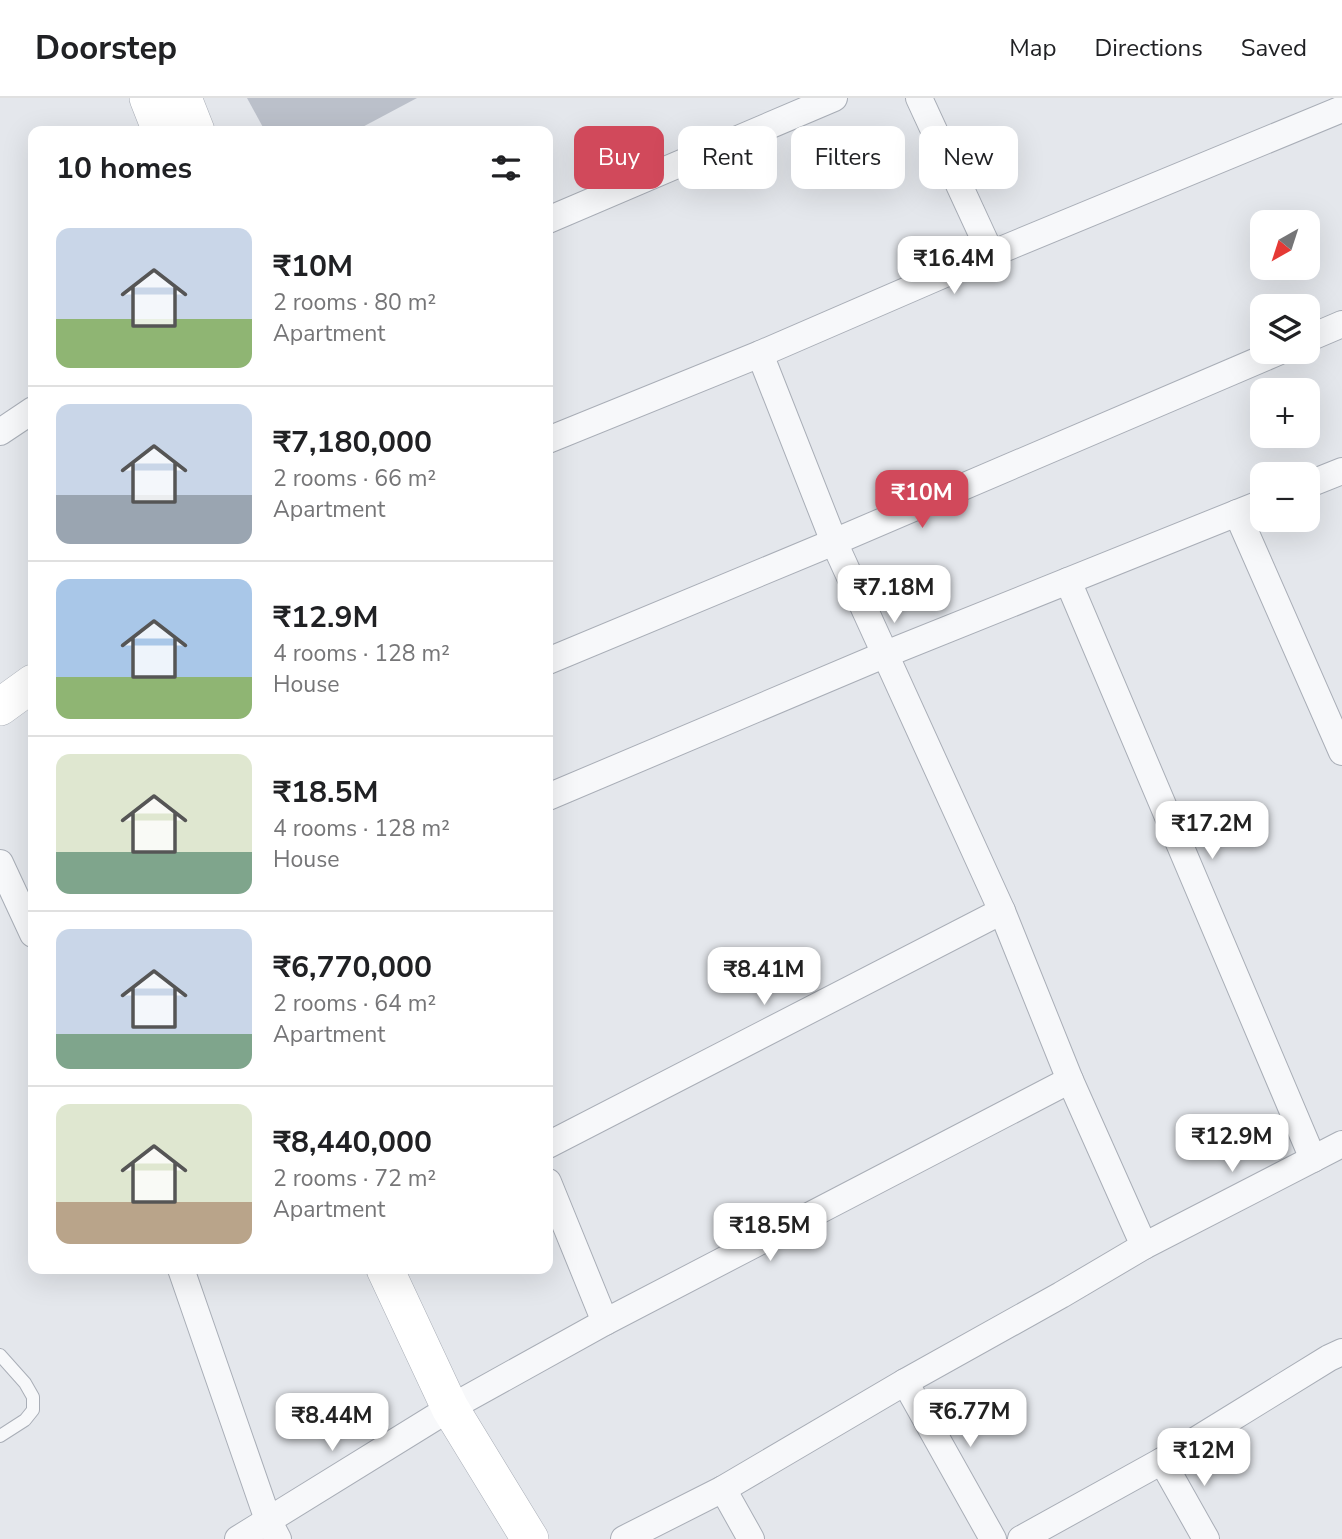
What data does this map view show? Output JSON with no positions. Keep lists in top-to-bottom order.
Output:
{
  "north": "bottom left",
  "page": {
    "header": "Doorstep",
    "nav": ["Map", "Directions", "Saved"],
    "chip": [
      "Buy",
      "Rent",
      "Filters",
      "New"
    ],
    "heading": "10 homes",
    "map_buttons": ["+", "−"],
    "list": [
      {
        "name": "₹10M",
        "note": "2 rooms · 80 m² · Apartment"
      },
      {
        "name": "₹7,180,000",
        "note": "2 rooms · 66 m² · Apartment"
      },
      {
        "name": "₹12.9M",
        "note": "4 rooms · 128 m² · House"
      },
      {
        "name": "₹18.5M",
        "note": "4 rooms · 128 m² · House"
      },
      {
        "name": "₹6,770,000",
        "note": "2 rooms · 64 m² · Apartment"
      },
      {
        "name": "₹8,440,000",
        "note": "2 rooms · 72 m² · Apartment"
      }
    ],
    "price": [
      "₹16.4M",
      "₹10M",
      "₹7.18M",
      "₹17.2M",
      "₹8.41M",
      "₹12.9M",
      "₹18.5M",
      "₹6.77M",
      "₹8.44M",
      "₹12M"
    ]
  }
}
